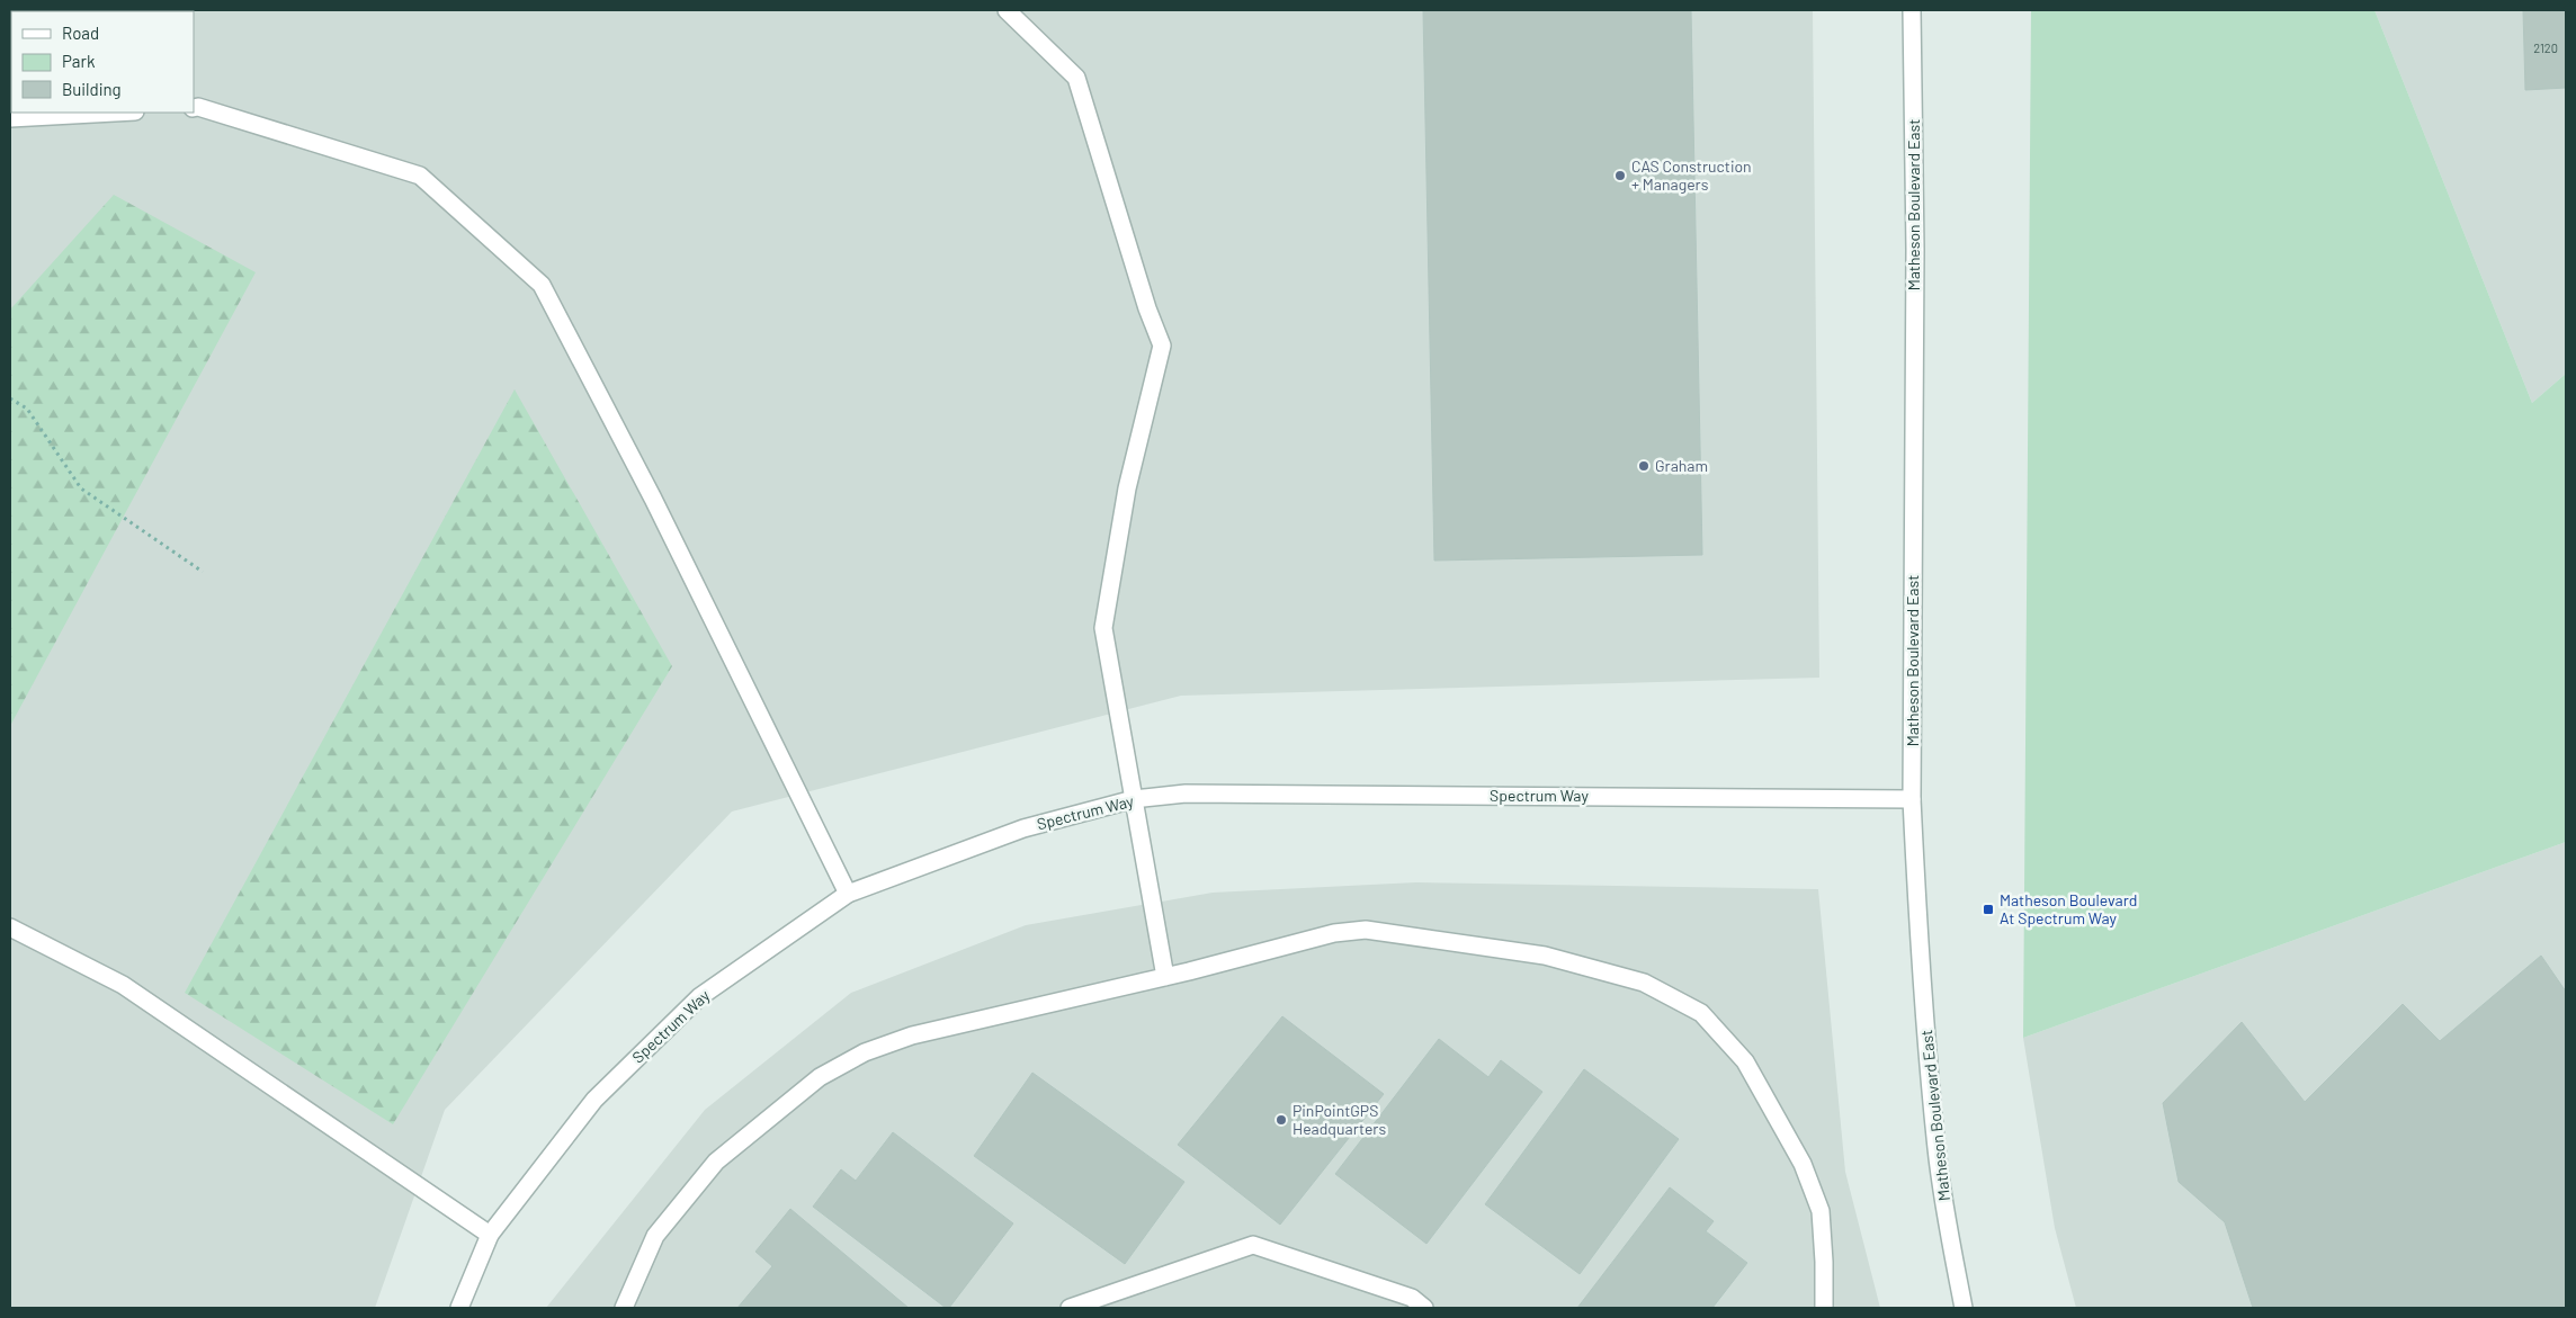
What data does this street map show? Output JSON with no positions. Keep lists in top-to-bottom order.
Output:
{
  "streets": {
    "street": ["Matheson Boulevard East", "Spectrum Way"]
  },
  "crossings": [
    ["Matheson Boulevard East", "Spectrum Way"]
  ],
  "places": {
    "other": ["CAS Construction + Managers", "Graham", "PinPointGPS Headquarters"],
    "transit": ["Matheson Boulevard At Spectrum Way"]
  },
  "house_numbers": ["2120"],
  "legend": ["Road", "Park", "Building"]
}
